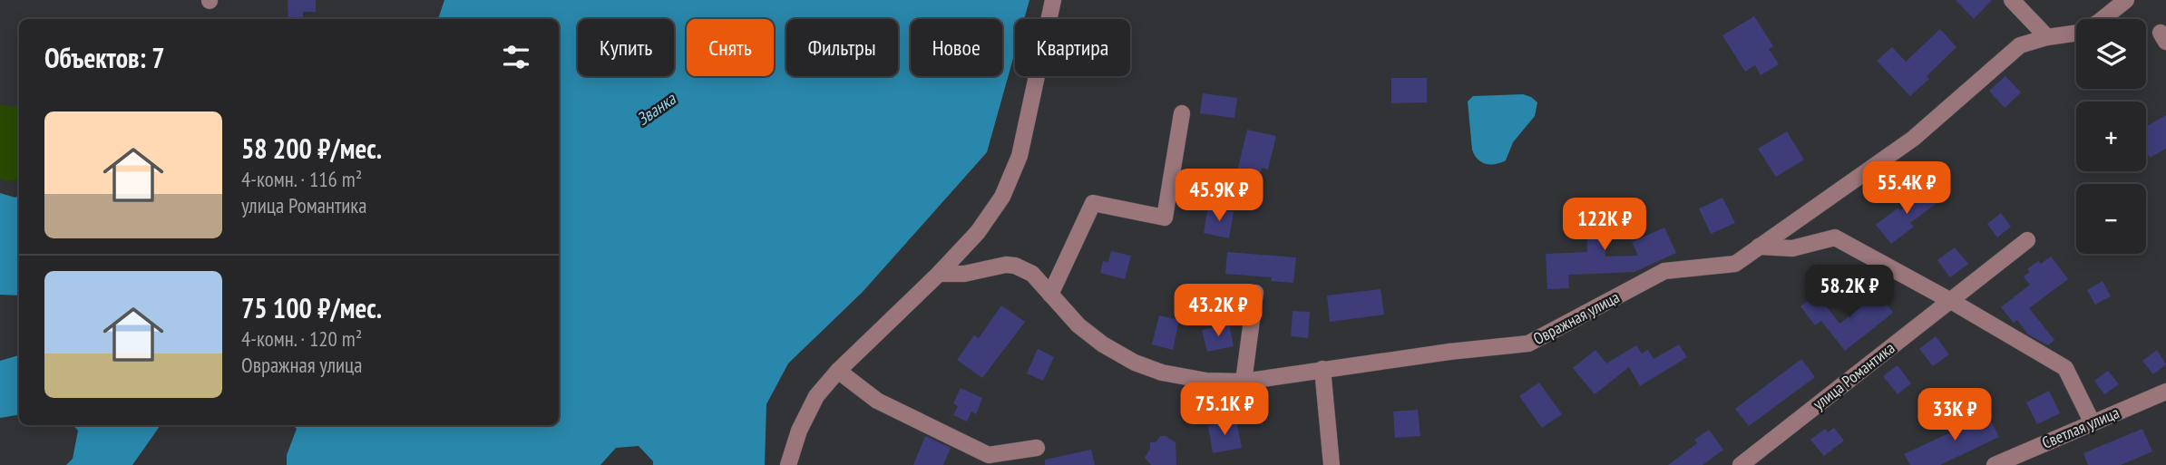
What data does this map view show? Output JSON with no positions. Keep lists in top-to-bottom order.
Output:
{
  "streets": {
    "street": ["Овражная улица", "улица Романтика", "Светлая улица"]
  },
  "water": ["Званка"],
  "page": {
    "map_buttons": ["+", "−"],
    "chip": [
      "Купить",
      "Снять",
      "Фильтры",
      "Новое",
      "Квартира"
    ],
    "heading": "Объектов: 7",
    "list": [
      {
        "name": "58 200 ₽/мес.",
        "note": "4-комн. · 116 m² · улица Романтика"
      },
      {
        "name": "75 100 ₽/мес.",
        "note": "4-комн. · 120 m² · Овражная улица"
      }
    ],
    "price": [
      "55.4K ₽",
      "45.9K ₽",
      "122K ₽",
      "58.2K ₽",
      "43.2K ₽",
      "75.1K ₽",
      "33K ₽"
    ]
  }
}
